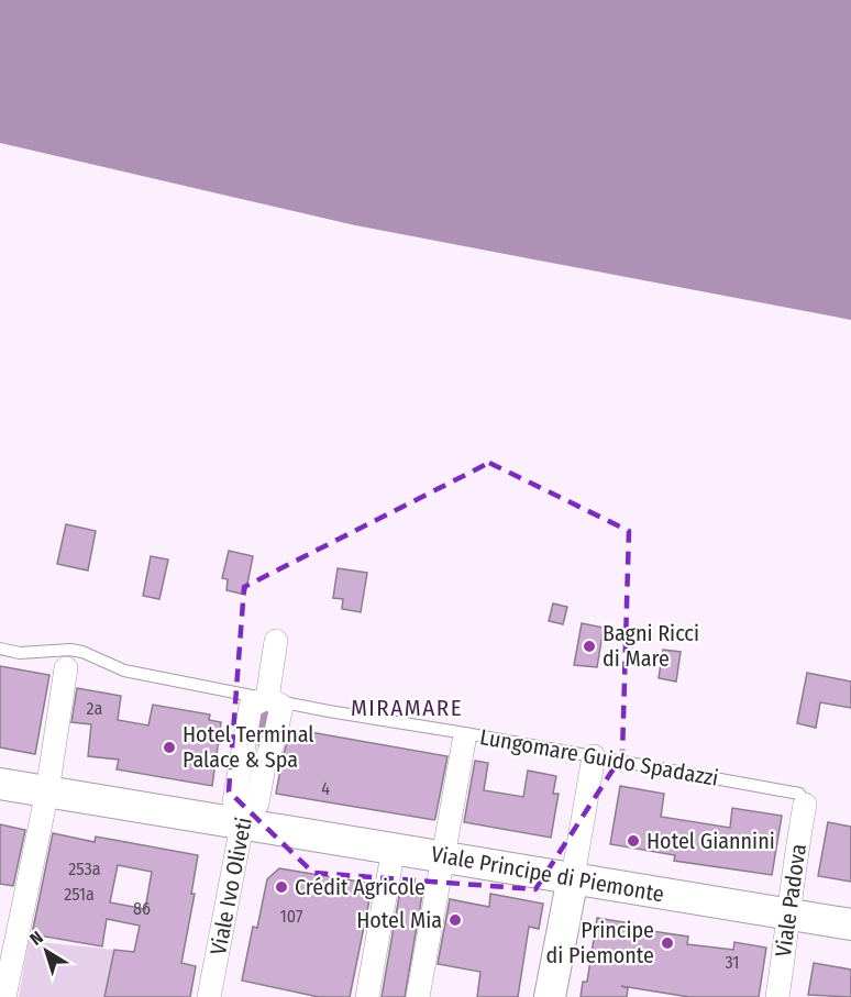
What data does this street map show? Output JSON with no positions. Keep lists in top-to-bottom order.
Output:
{
  "streets": {
    "street": ["Viale Principe di Piemonte", "Viale Ivo Oliveti", "Viale Padova"],
    "lane": ["Lungomare Guido Spadazzi"]
  },
  "crossings": [
    ["Lungomare Guido Spadazzi", "Viale Ivo Oliveti"],
    ["Lungomare Guido Spadazzi", "Viale Padova"],
    ["Viale Principe di Piemonte", "Viale Ivo Oliveti"],
    ["Viale Principe di Piemonte", "Viale Padova"]
  ],
  "districts": ["MIRAMARE"],
  "places": [
    "Bagni Ricci di Mare",
    "Hotel Terminal Palace & Spa",
    "Hotel Giannini",
    "Crédit Agricole",
    "Hotel Mia",
    "Principe di Piemonte"
  ],
  "house_numbers": [
    "2a",
    "4",
    "253a",
    "251a",
    "86",
    "107",
    "31"
  ],
  "north": "top left"
}
